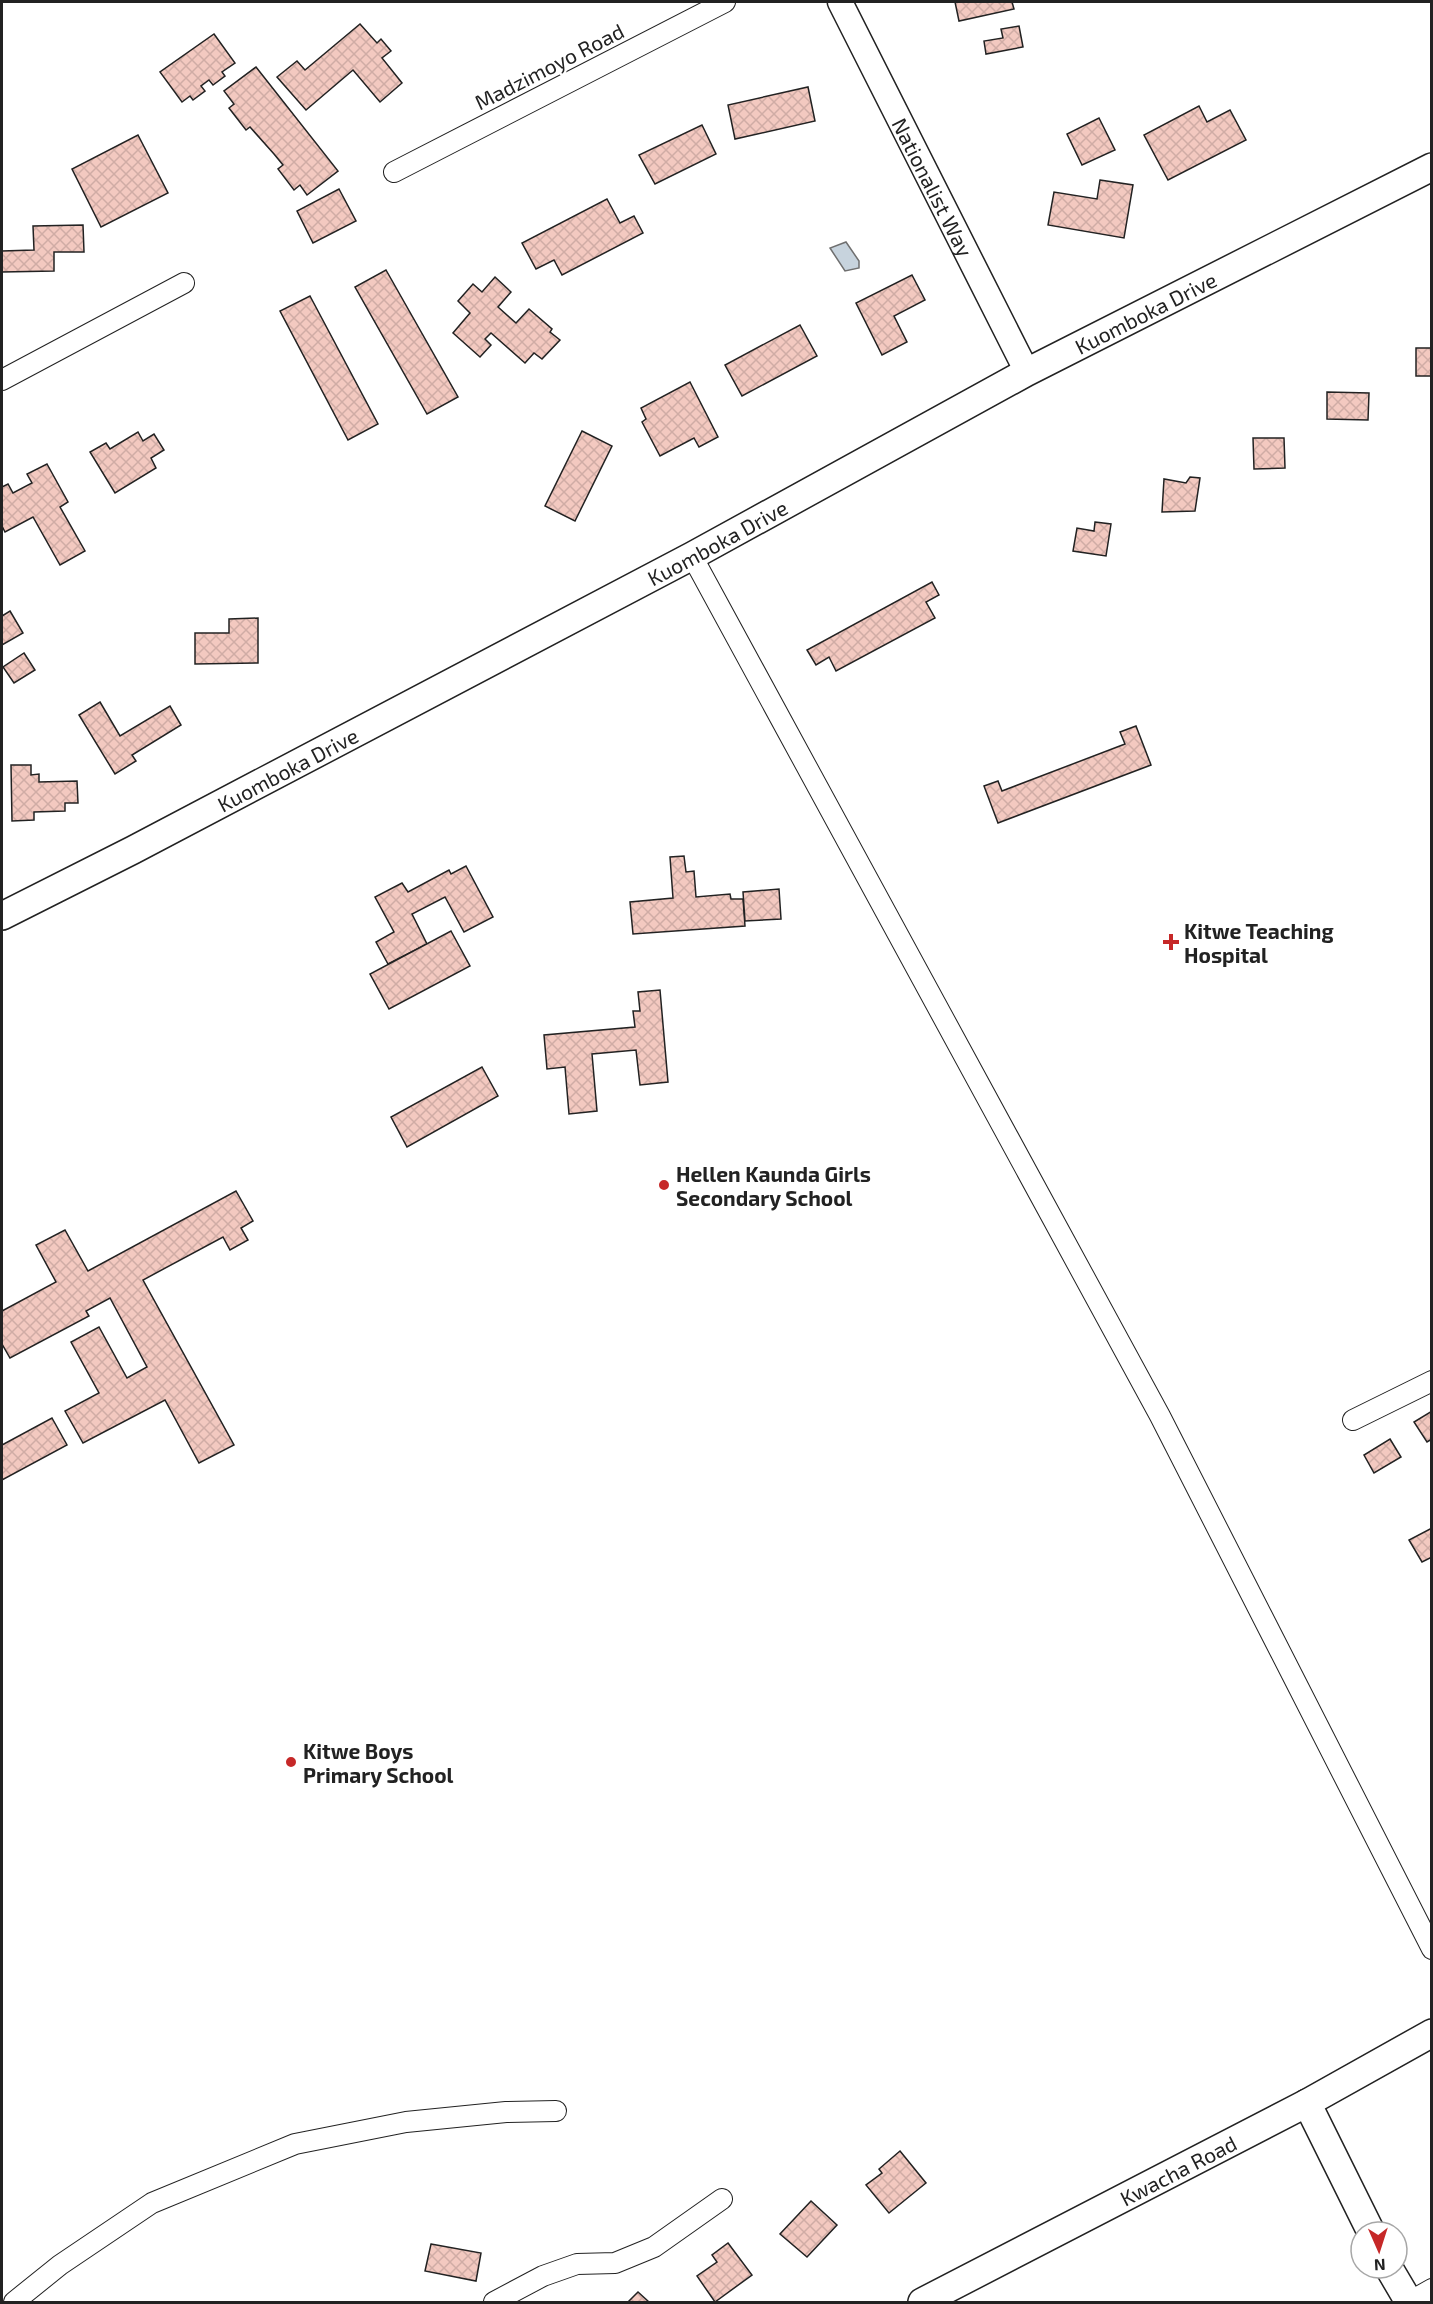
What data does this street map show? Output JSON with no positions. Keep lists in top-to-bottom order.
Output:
{
  "streets": {
    "main road": ["Kuomboka Drive", "Kwacha Road"],
    "street": ["Madzimoyo Road", "Nationalist Way"]
  },
  "crossings": [
    ["Nationalist Way", "Kuomboka Drive"]
  ],
  "places": {
    "health": ["Kitwe Teaching Hospital"],
    "other": ["Hellen Kaunda Girls Secondary School", "Kitwe Boys Primary School"]
  },
  "north": "bottom"
}
